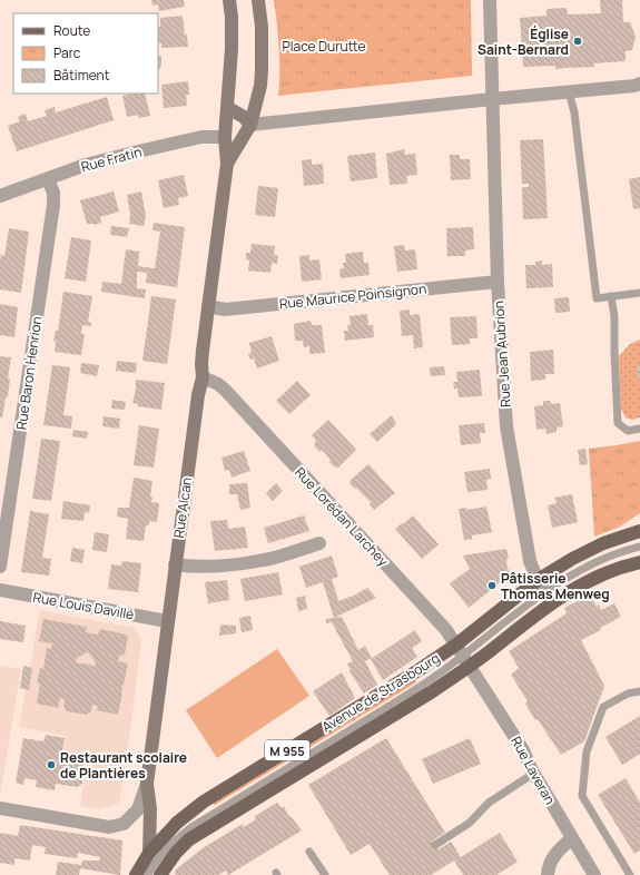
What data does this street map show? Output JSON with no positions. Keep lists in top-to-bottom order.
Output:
{
  "streets": {
    "main road": ["Avenue de Strasbourg", "M 955"],
    "street": [
      "Rue Fratin",
      "Rue Maurice Poinsignon",
      "Rue Jean Aubrion",
      "Rue Baron Henrion",
      "Rue Alcan",
      "Rue Lorédan Larchey",
      "Rue Louis Davillé",
      "Rue Laveran"
    ]
  },
  "crossings": [
    ["Rue Fratin", "Rue Baron Henrion"],
    ["Rue Maurice Poinsignon", "Rue Jean Aubrion"],
    ["Rue Maurice Poinsignon", "Rue Alcan"],
    ["Rue Jean Aubrion", "Avenue de Strasbourg"],
    ["Rue Alcan", "Rue Lorédan Larchey"],
    ["Rue Alcan", "Rue Louis Davillé"],
    ["Rue Alcan", "Avenue de Strasbourg"],
    ["Rue Lorédan Larchey", "Avenue de Strasbourg"],
    ["Rue Lorédan Larchey", "Rue Laveran"],
    ["Avenue de Strasbourg", "Rue Laveran"]
  ],
  "parks": ["Place Durutte"],
  "places": ["Église Saint-Bernard", "Pâtisserie Thomas Menweg", "Restaurant scolaire de Plantières"],
  "legend": ["Route", "Parc", "Bâtiment"]
}
